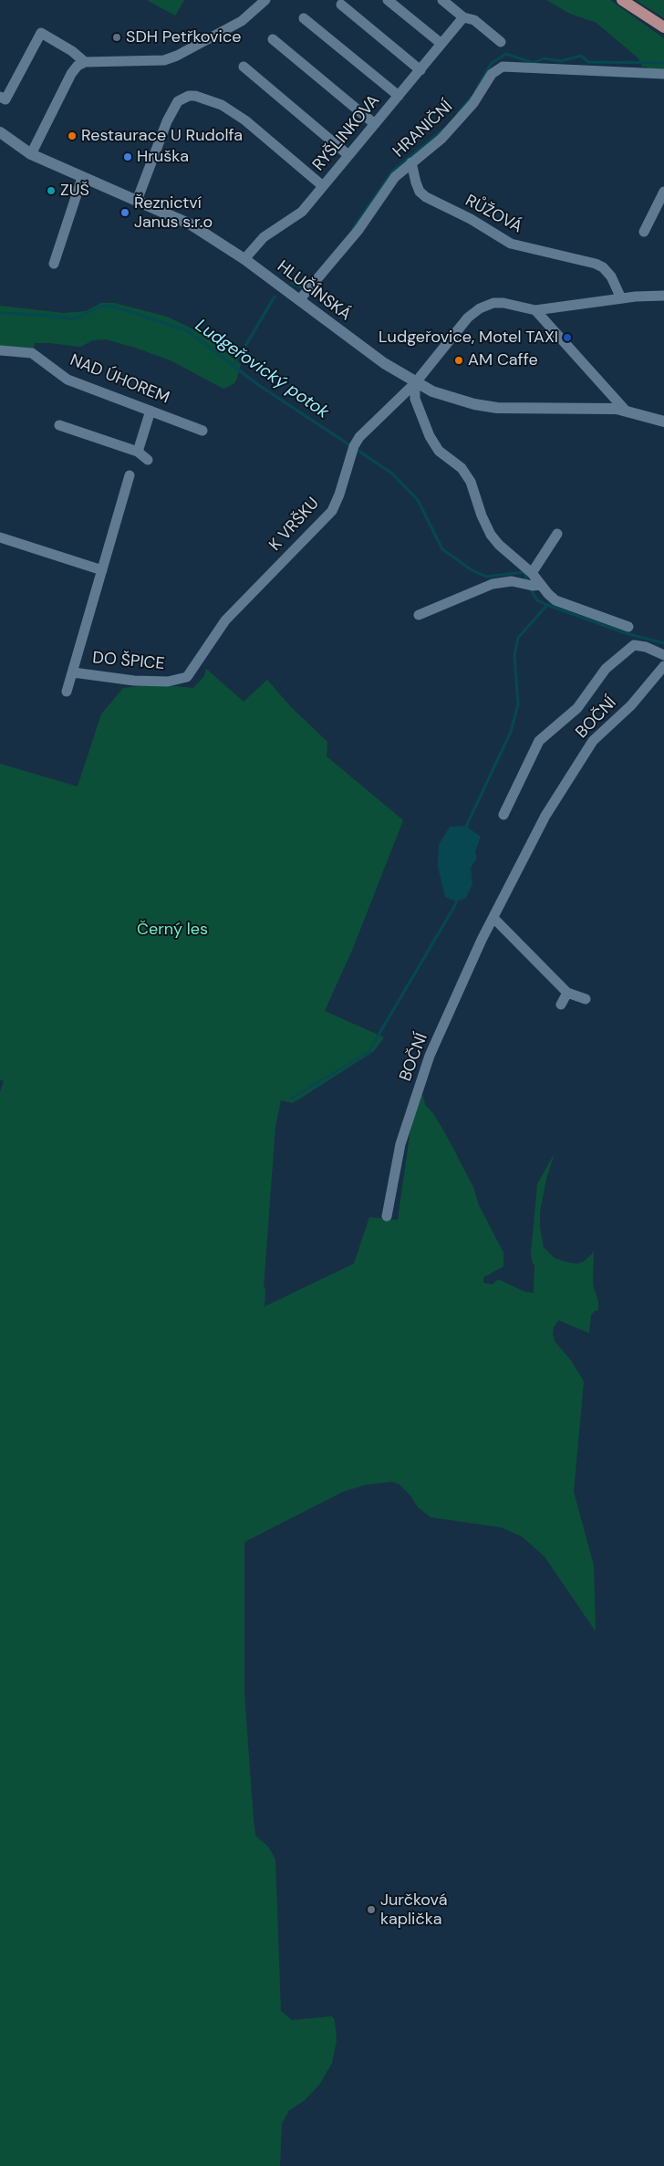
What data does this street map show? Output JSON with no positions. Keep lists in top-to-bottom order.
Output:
{
  "streets": {
    "street": [
      "HRANIČNÍ",
      "RYŠLINKOVA",
      "RŮŽOVÁ",
      "HLUČÍNSKÁ",
      "NAD ÚHOREM",
      "K VRŠKU",
      "DO ŠPICE",
      "BOČNÍ"
    ]
  },
  "crossings": [
    ["HRANIČNÍ", "RŮŽOVÁ"],
    ["HRANIČNÍ", "HLUČÍNSKÁ"],
    ["RYŠLINKOVA", "HLUČÍNSKÁ"],
    ["HLUČÍNSKÁ", "K VRŠKU"],
    ["K VRŠKU", "DO ŠPICE"]
  ],
  "water": ["Ludgeřovický potok"],
  "parks": ["Černý les"],
  "places": [
    "SDH Petřkovice",
    "Restaurace U Rudolfa",
    "Hruška",
    "ZUŠ",
    "Řeznictví Janus s.r.o",
    "Ludgeřovice, Motel TAXI",
    "AM Caffe",
    "Jurčková kaplička"
  ]
}
